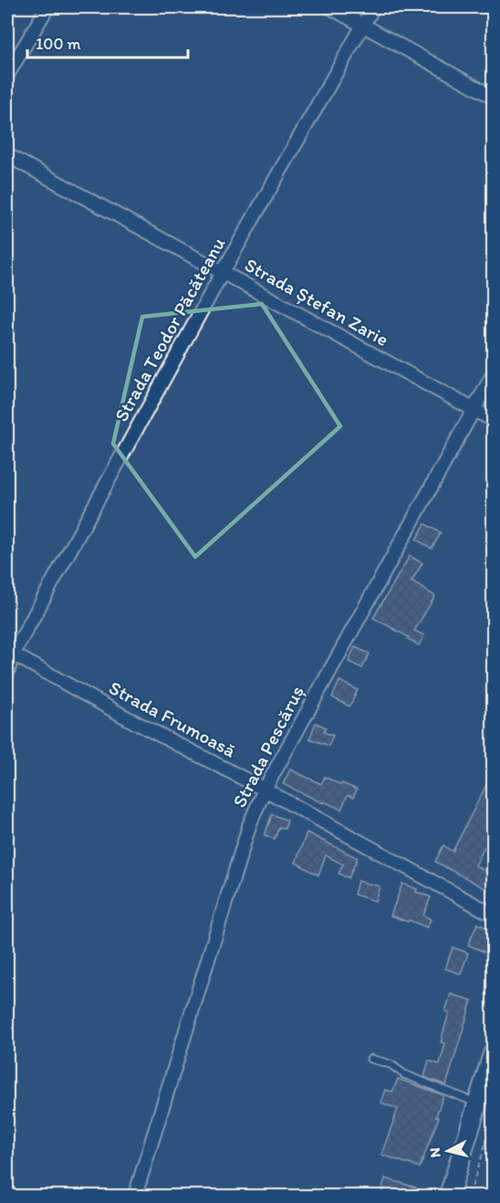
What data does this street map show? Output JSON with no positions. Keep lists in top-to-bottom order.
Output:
{
  "streets": {
    "street": [
      "Strada Ștefan Zarie",
      "Strada Teodor Păcăteanu",
      "Strada Frumoasă",
      "Strada Pescăruș"
    ]
  },
  "crossings": [
    ["Strada Ștefan Zarie", "Strada Teodor Păcăteanu"],
    ["Strada Ștefan Zarie", "Strada Pescăruș"],
    ["Strada Teodor Păcăteanu", "Strada Frumoasă"],
    ["Strada Frumoasă", "Strada Pescăruș"]
  ],
  "scale_bar": "100 m",
  "north": "left"
}
